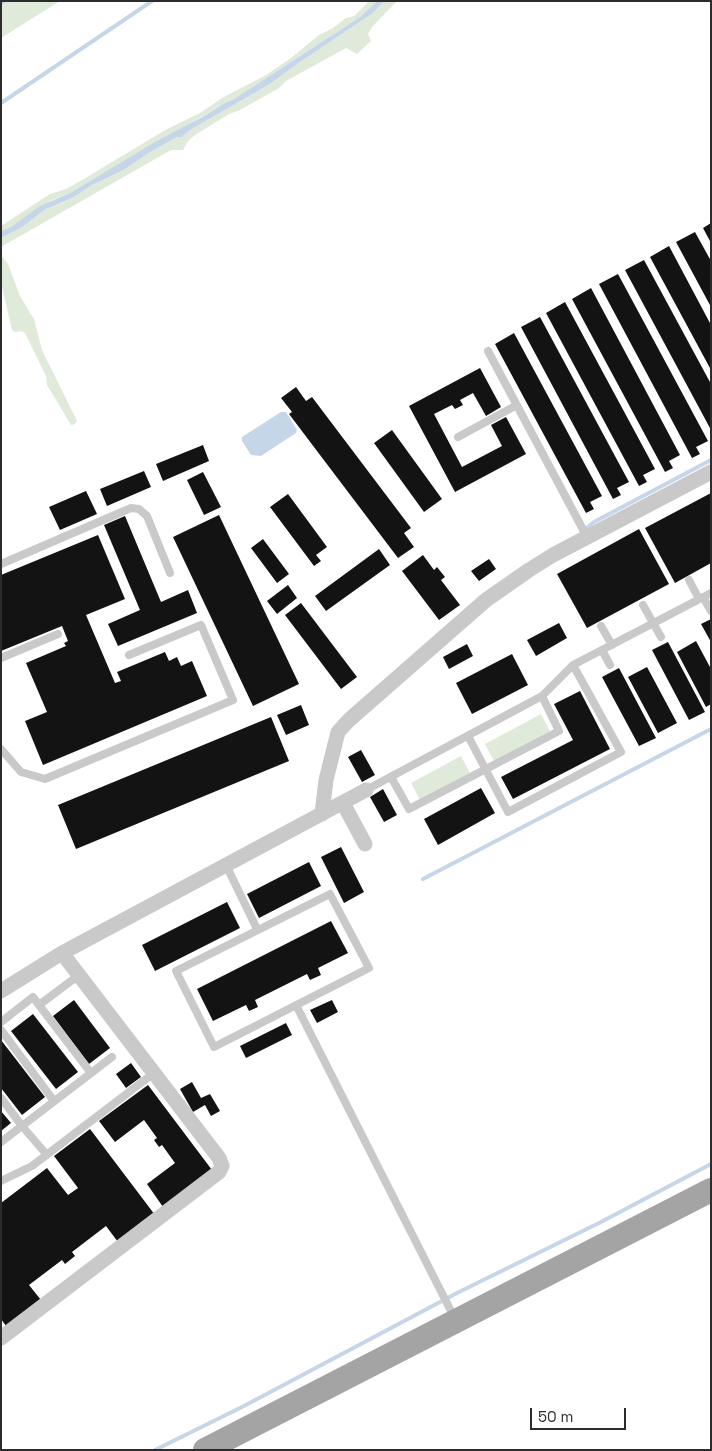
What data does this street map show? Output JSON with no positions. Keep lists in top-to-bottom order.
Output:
{
  "scale_bar": "50 m"
}
